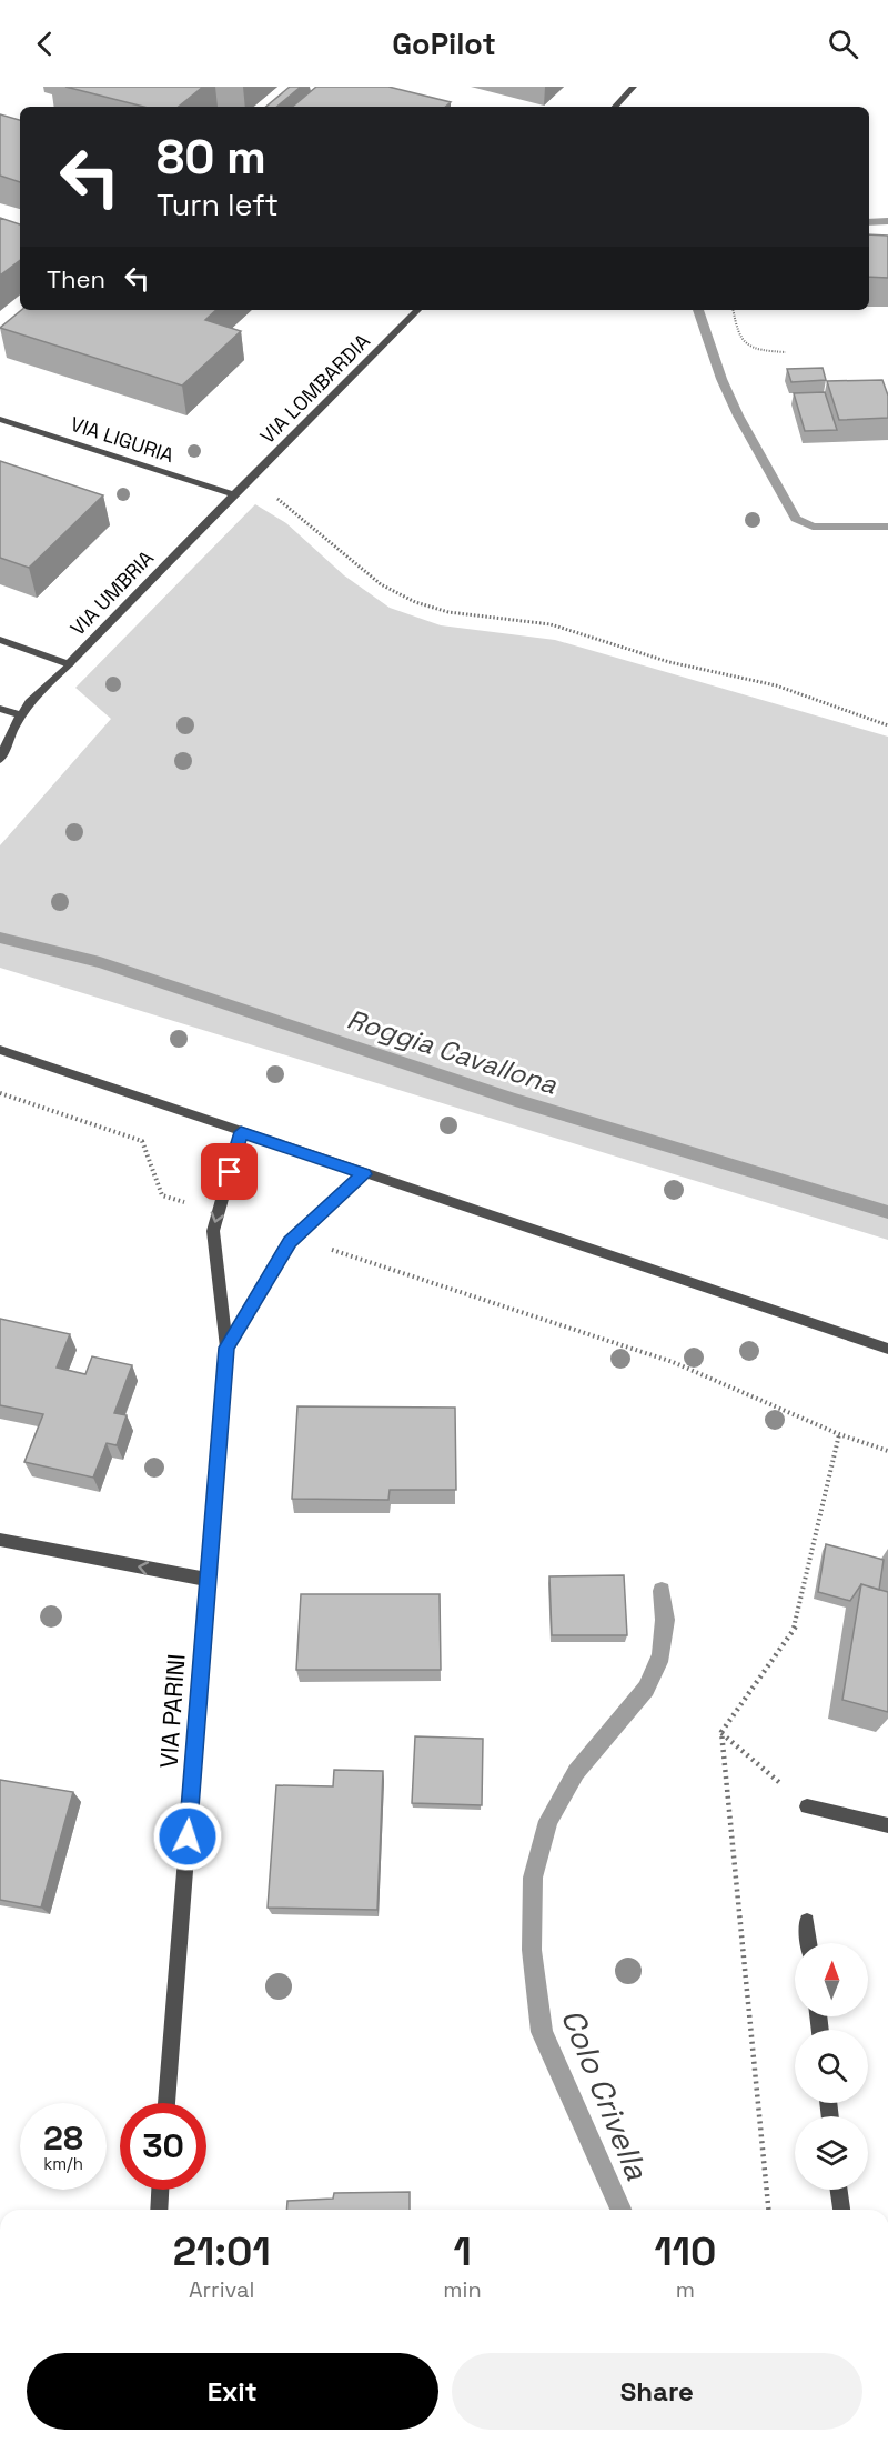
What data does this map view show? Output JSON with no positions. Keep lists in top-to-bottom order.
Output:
{
  "streets": {
    "street": [
      "VIA LOMBARDIA",
      "VIA LIGURIA",
      "VIA UMBRIA",
      "VIA PARINI"
    ]
  },
  "crossings": [
    ["VIA LOMBARDIA", "VIA LIGURIA"],
    ["VIA LOMBARDIA", "VIA UMBRIA"],
    ["VIA LIGURIA", "VIA UMBRIA"]
  ],
  "water": ["Roggia Cavallona", "Colo Crivella"],
  "north": "top",
  "page": {
    "header": "GoPilot",
    "turn": ["80 m", "Turn left"],
    "then": "Then",
    "speed": "28 km/h",
    "limit": "30",
    "eta": [
      "21:01",
      "Arrival",
      "1",
      "min",
      "110",
      "m"
    ],
    "buttons": ["Exit", "Share"]
  }
}
